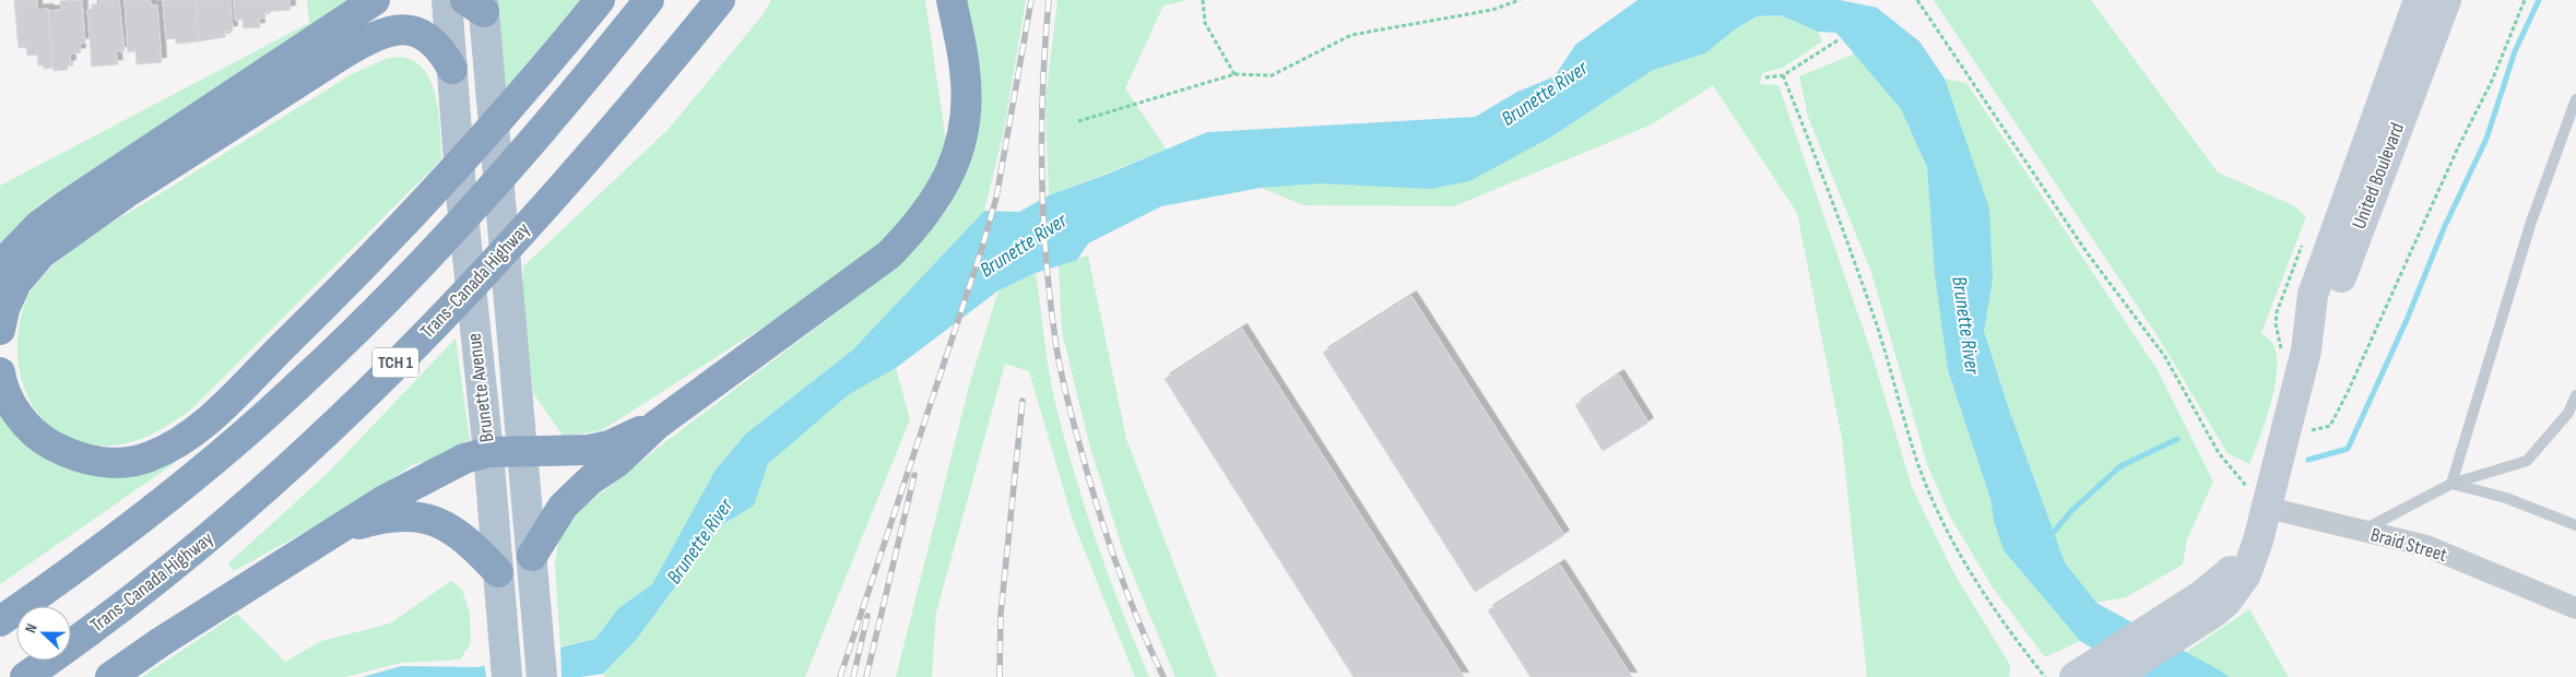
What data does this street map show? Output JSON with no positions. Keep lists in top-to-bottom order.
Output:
{
  "streets": {
    "highway": ["Trans-Canada Highway", "TCH 1"],
    "main road": ["Brunette Avenue"],
    "street": ["United Boulevard", "Braid Street"]
  },
  "crossings": [
    ["United Boulevard", "Braid Street"]
  ],
  "water": ["Brunette River"],
  "north": "left"
}
